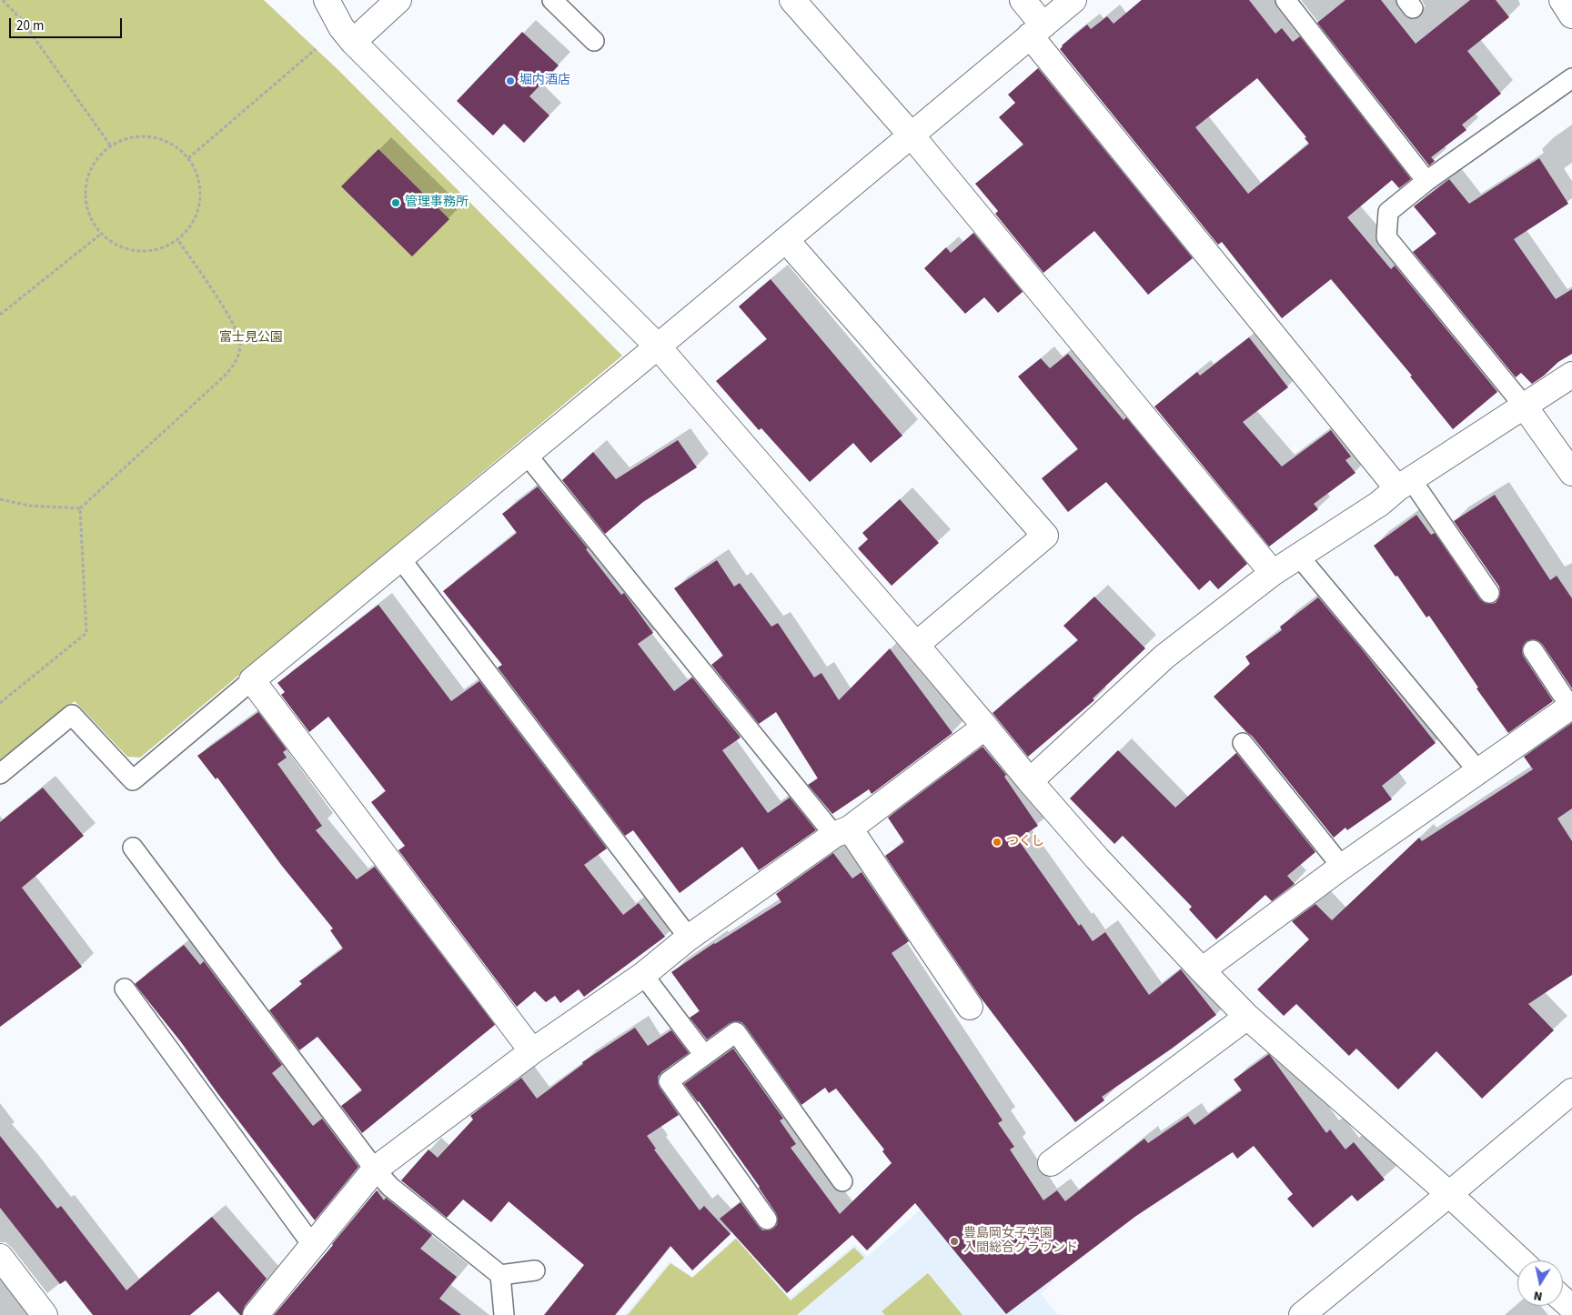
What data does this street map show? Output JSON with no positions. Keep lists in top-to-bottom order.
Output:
{
  "parks": ["富士見公園"],
  "places": [
    "堀内酒店",
    "管理事務所",
    "つくし",
    "豊島岡女子学園 入間総合グラウンド"
  ],
  "scale_bar": "20 m",
  "north": "bottom"
}
